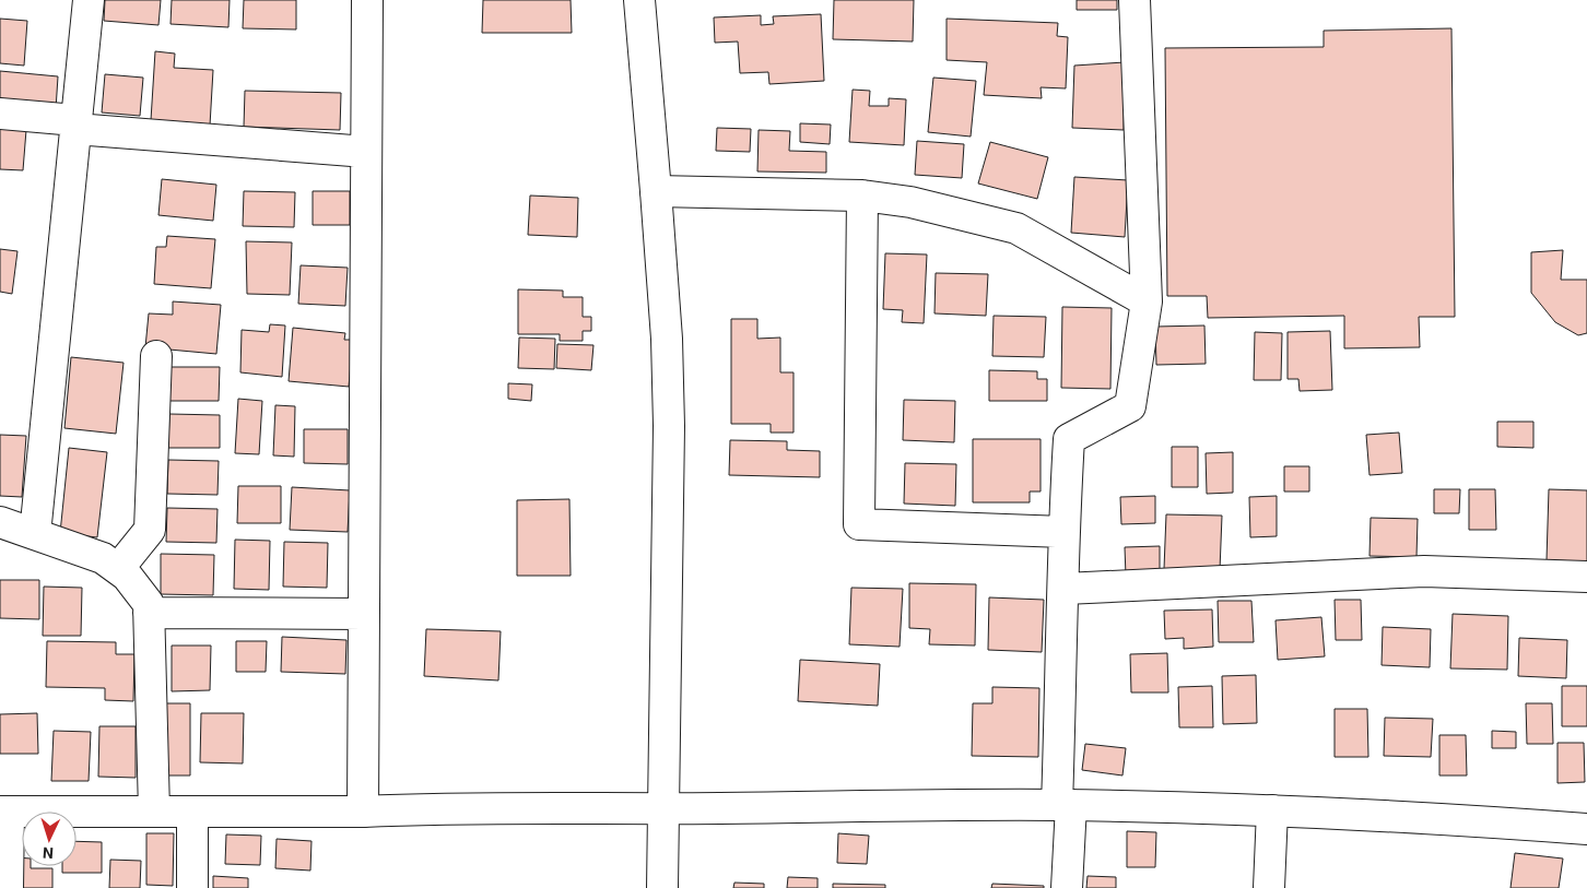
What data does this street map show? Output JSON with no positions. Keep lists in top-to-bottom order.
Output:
{
  "north": "bottom"
}
